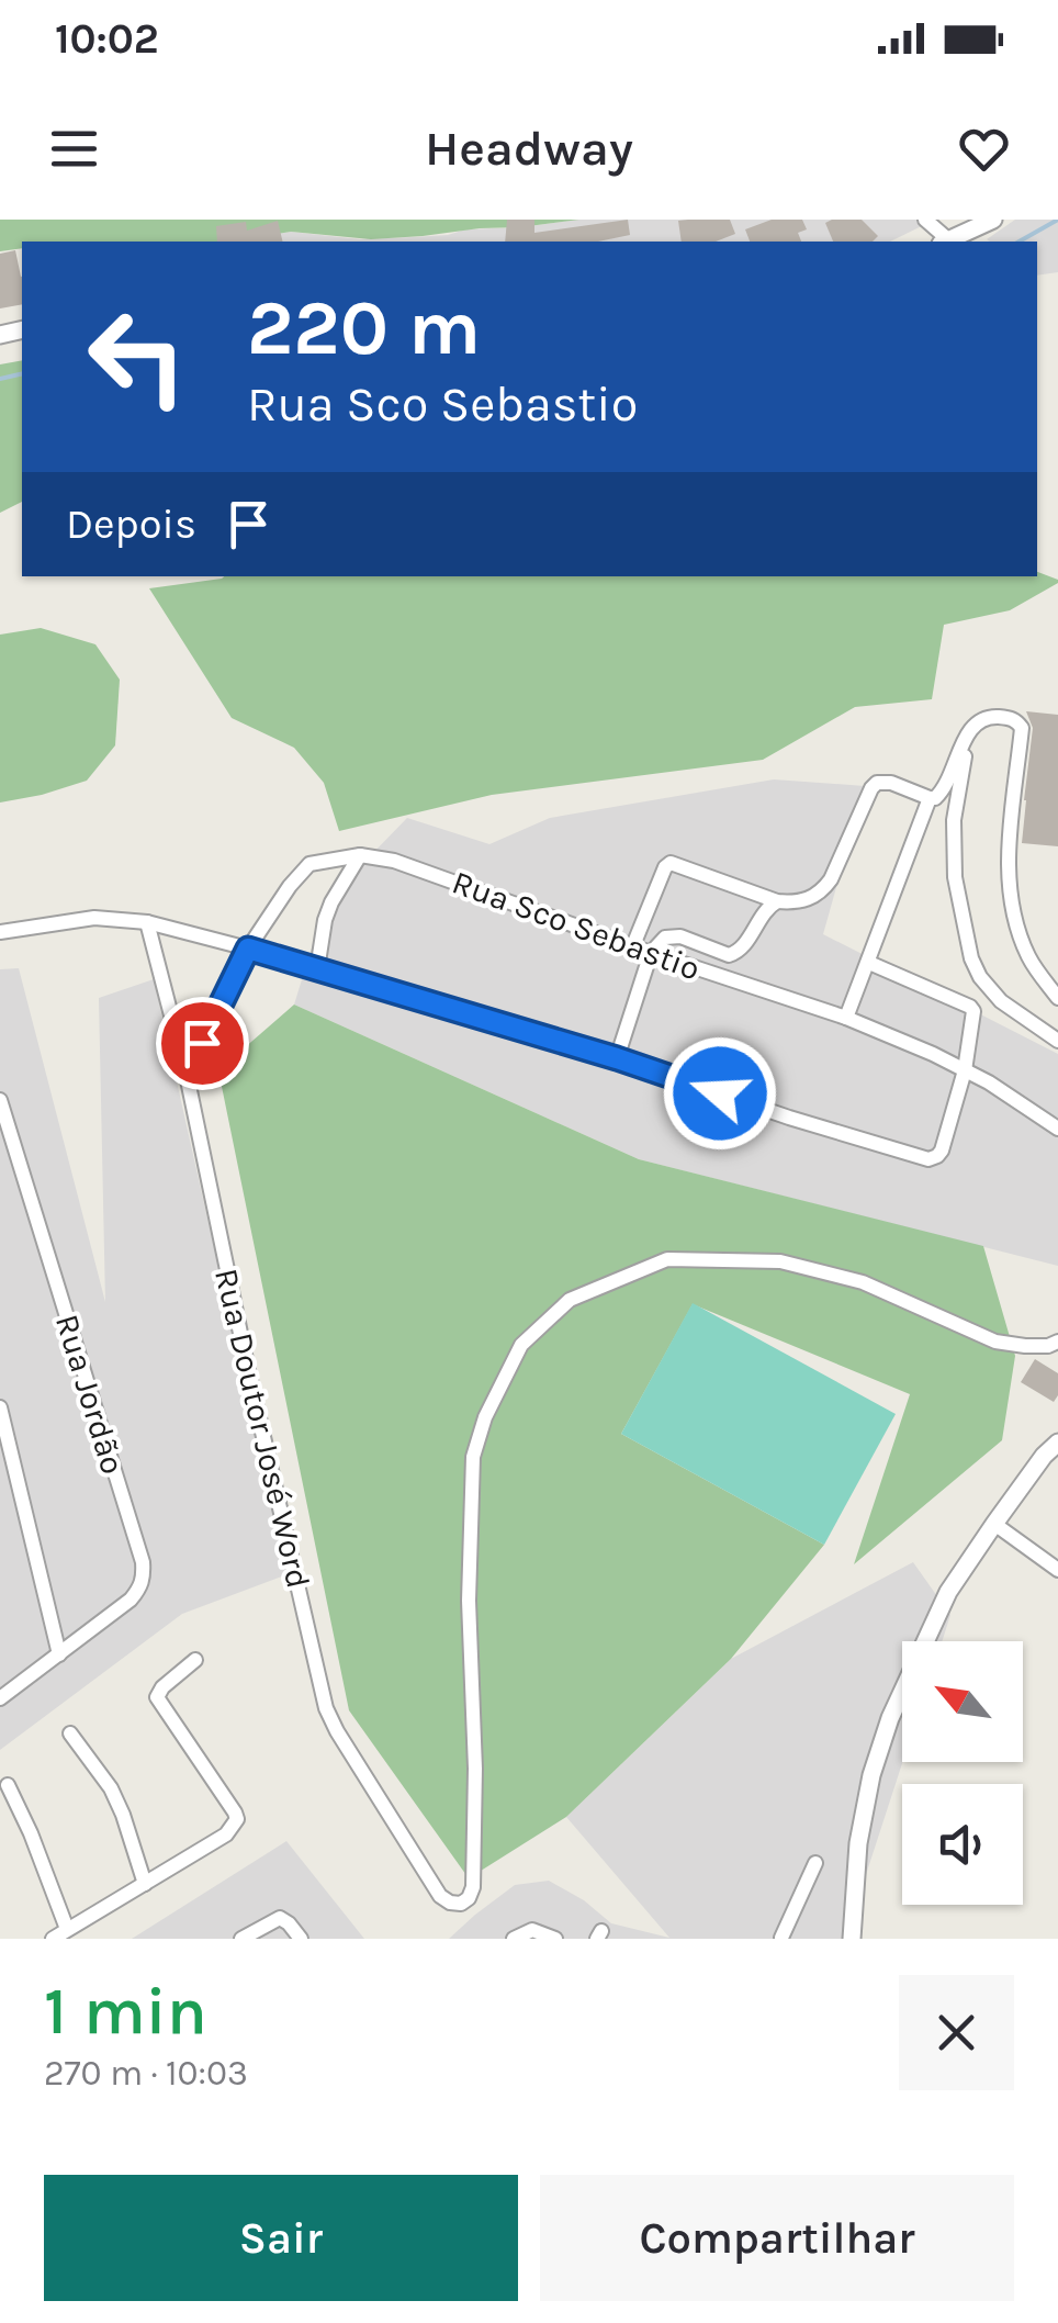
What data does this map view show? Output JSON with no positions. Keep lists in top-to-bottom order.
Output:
{
  "streets": {
    "street": ["Rua Sco Sebastio", "Rua Jordão", "Rua Doutor José Word"]
  },
  "crossings": [
    ["Rua Sco Sebastio", "Rua Doutor José Word"]
  ],
  "north": "top left",
  "page": {
    "status": "10:02",
    "header": "Headway",
    "turn": ["220 m", "Rua Sco Sebastio"],
    "then": "Depois",
    "heading": ["1 min", "270 m · 10:03"],
    "buttons": ["Sair", "Compartilhar"]
  }
}
